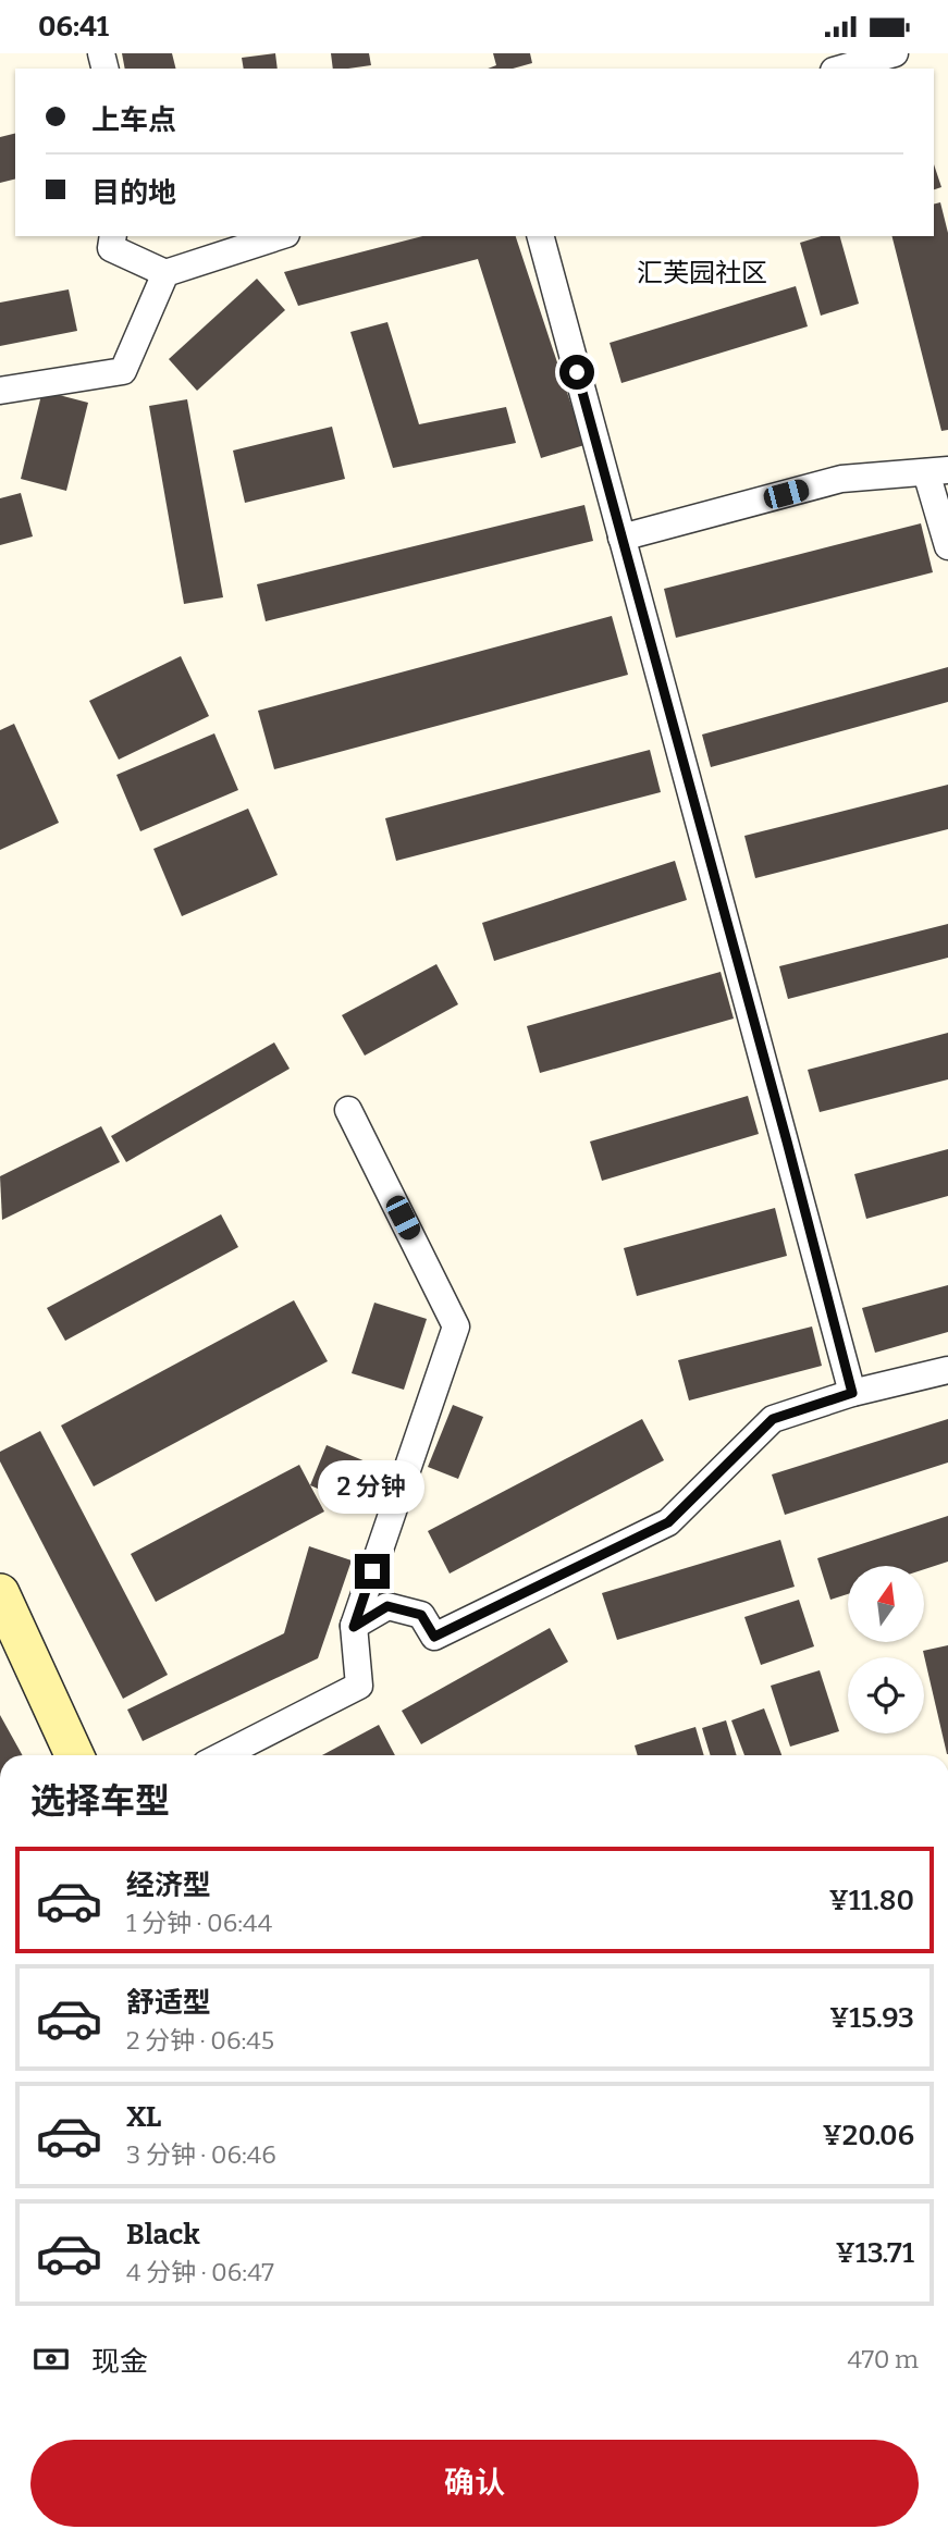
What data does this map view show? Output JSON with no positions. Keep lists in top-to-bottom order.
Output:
{
  "districts": ["汇芙园社区"],
  "north": "top",
  "page": {
    "status": "06:41",
    "banner": ["上车点", "目的地"],
    "bubble": "2 分钟",
    "heading": "选择车型",
    "list": [
      {
        "name": "经济型",
        "note": "1 分钟 · 06:44",
        "value": "¥11.80"
      },
      {
        "name": "舒适型",
        "note": "2 分钟 · 06:45",
        "value": "¥15.93"
      },
      {
        "name": "XL",
        "note": "3 分钟 · 06:46",
        "value": "¥20.06"
      },
      {
        "name": "Black",
        "note": "4 分钟 · 06:47",
        "value": "¥13.71"
      }
    ],
    "pay": ["现金", "470 m"],
    "buttons": "确认"
  }
}
